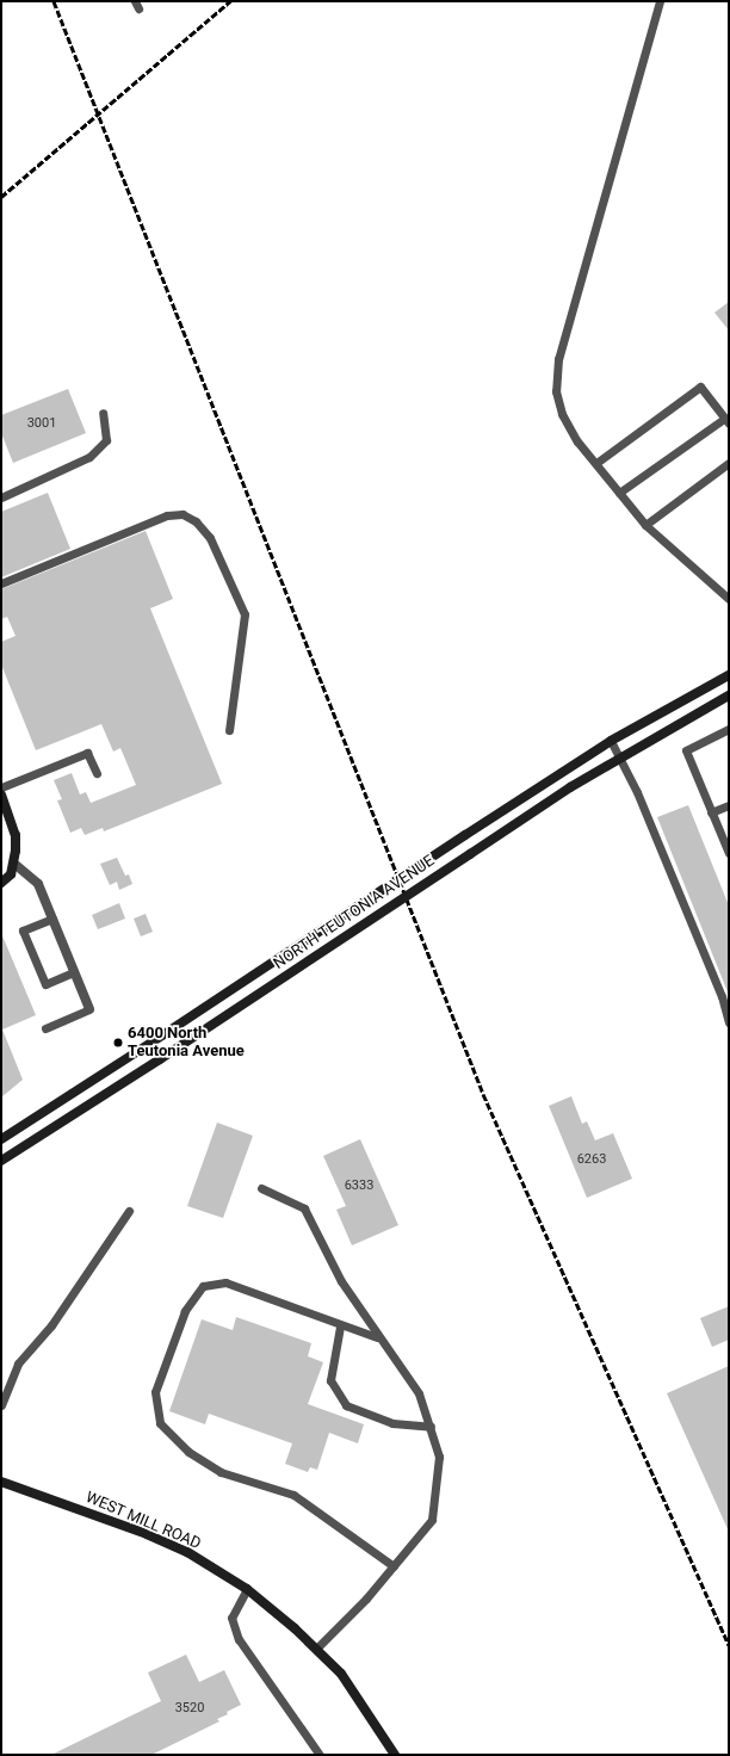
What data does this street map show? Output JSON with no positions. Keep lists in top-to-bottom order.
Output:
{
  "streets": {
    "main road": ["NORTH TEUTONIA AVENUE", "WEST MILL ROAD"]
  },
  "places": ["6400 North Teutonia Avenue"],
  "house_numbers": [
    "3001",
    "6263",
    "6333",
    "3520"
  ]
}
